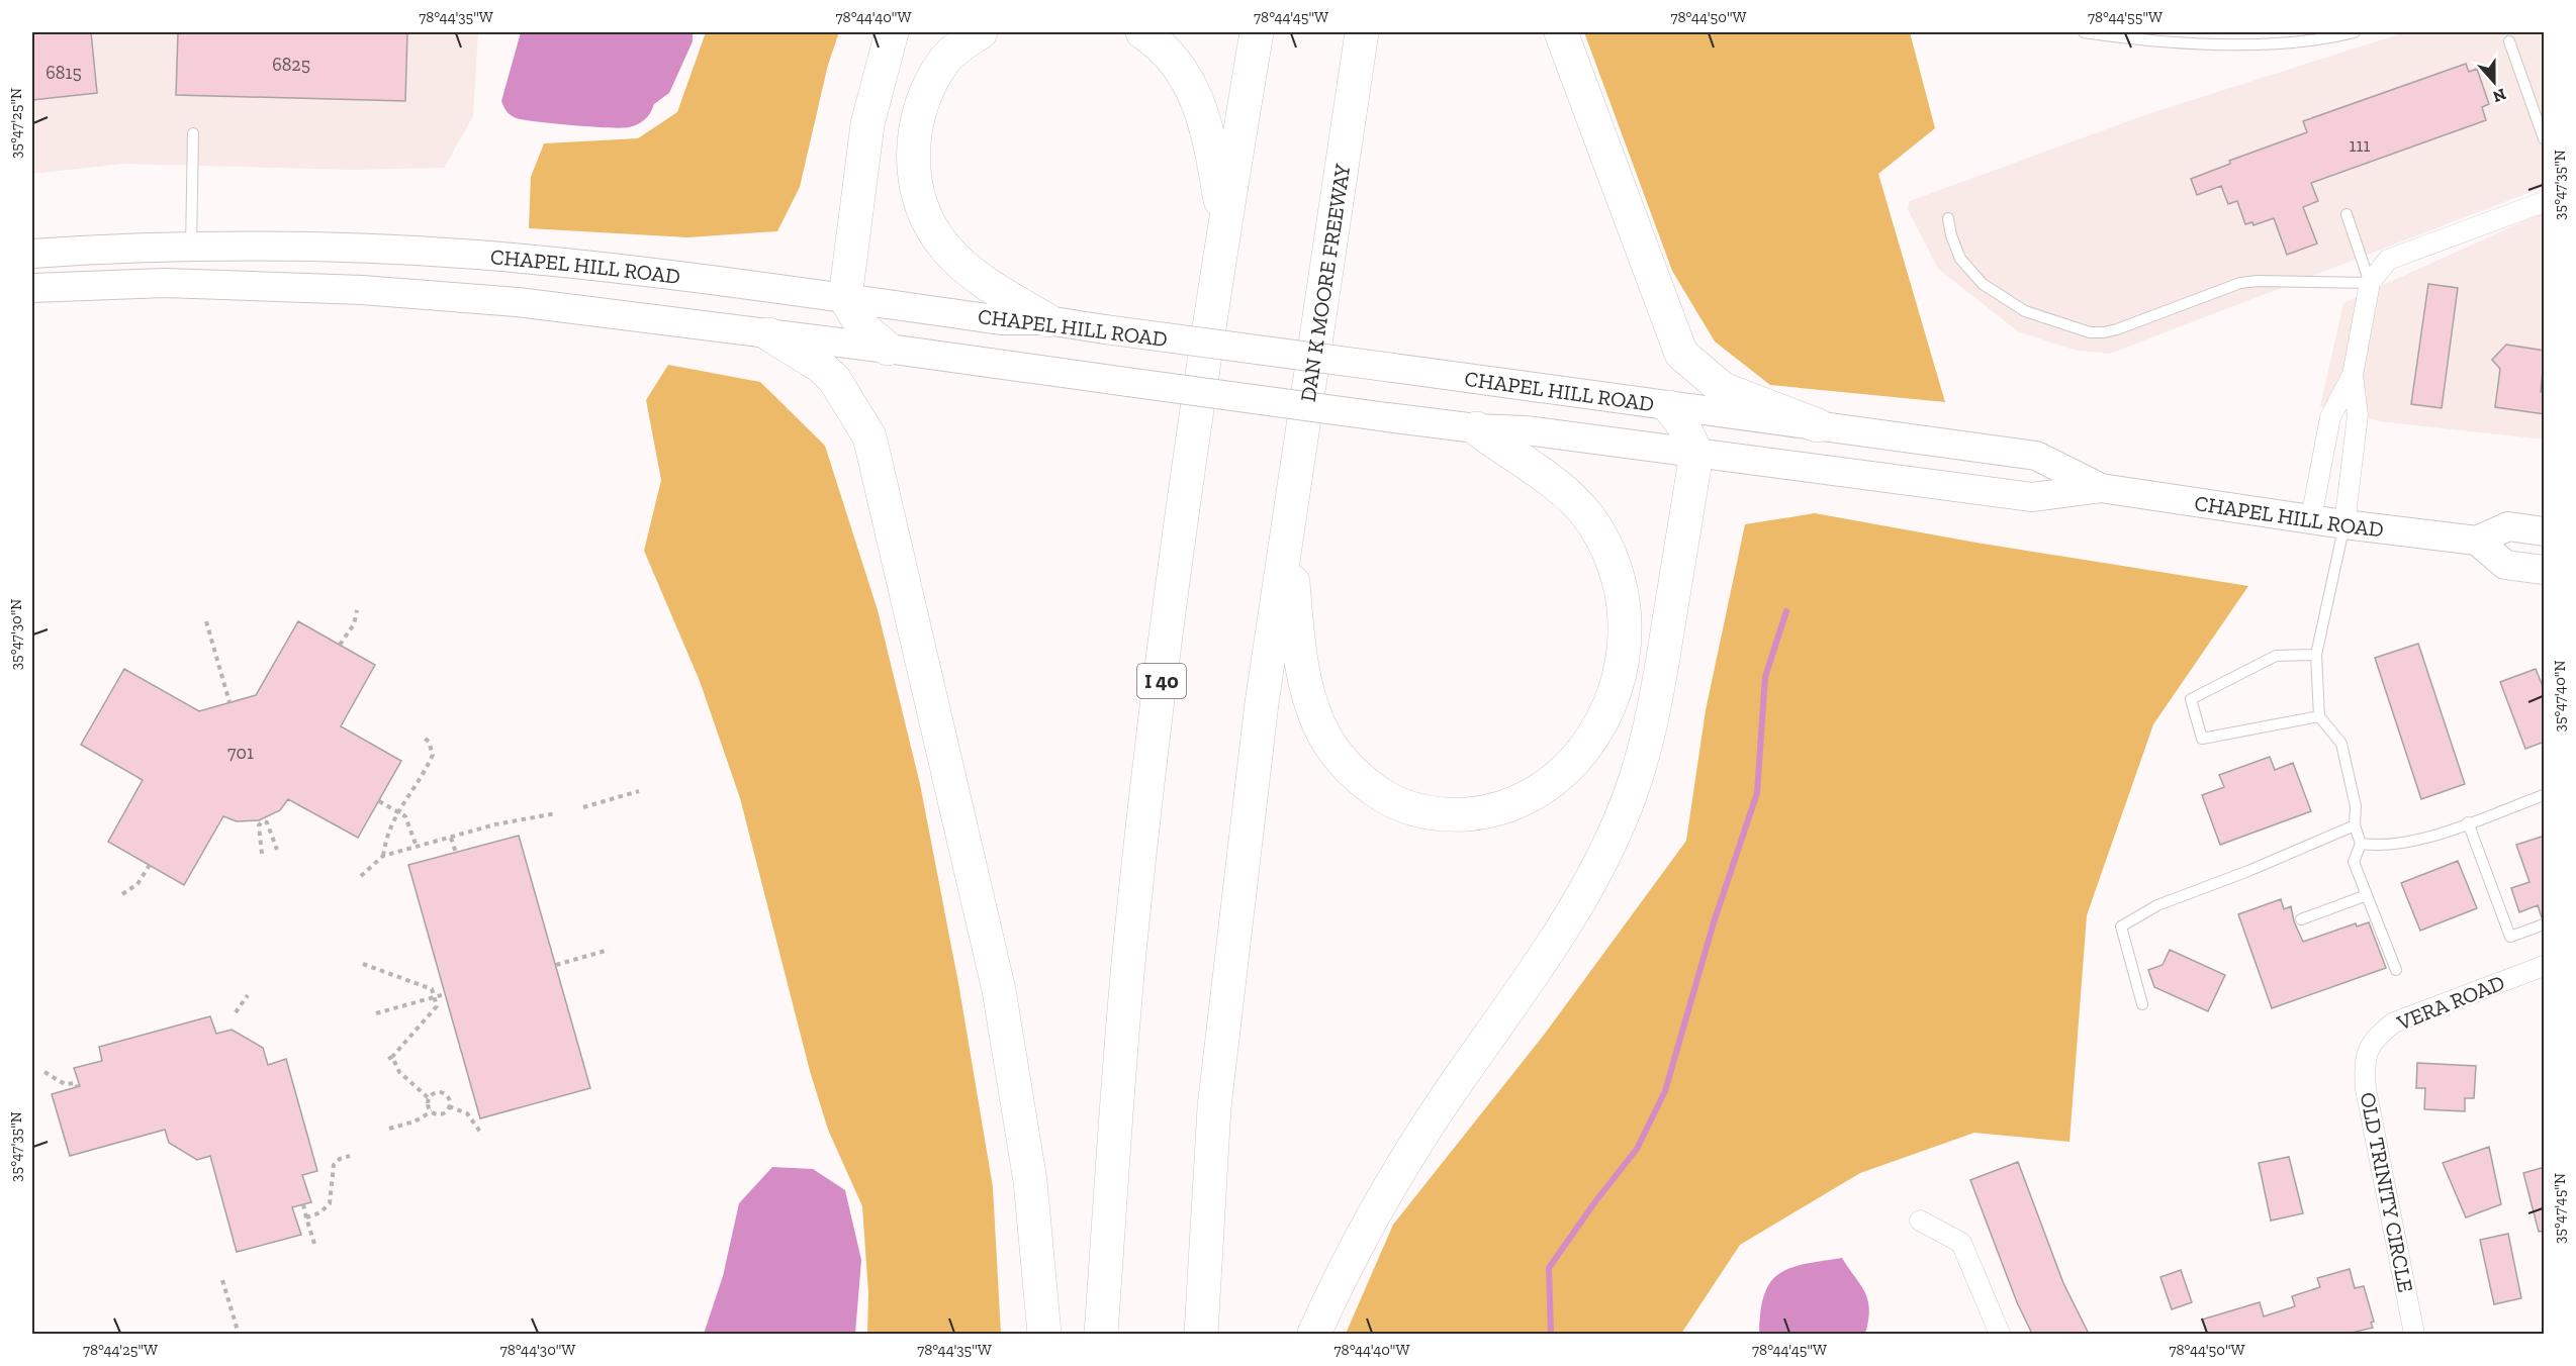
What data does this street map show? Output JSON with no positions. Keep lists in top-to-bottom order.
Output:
{
  "streets": {
    "highway": ["DAN K MOORE FREEWAY", "I 40"],
    "main road": ["CHAPEL HILL ROAD"],
    "street": ["VERA ROAD", "OLD TRINITY CIRCLE"]
  },
  "crossings": [
    ["VERA ROAD", "OLD TRINITY CIRCLE"]
  ],
  "house_numbers": [
    "6825",
    "6815",
    "111",
    "701"
  ],
  "north": "bottom",
  "coordinates": [
    "78°44'35\"W",
    "78°44'40\"W",
    "78°44'45\"W",
    "78°44'50\"W",
    "78°44'55\"W",
    "35°47'25\"N",
    "35°47'35\"N",
    "35°47'30\"N",
    "35°47'40\"N",
    "35°47'45\"N",
    "78°44'25\"W",
    "78°44'30\"W"
  ]
}
